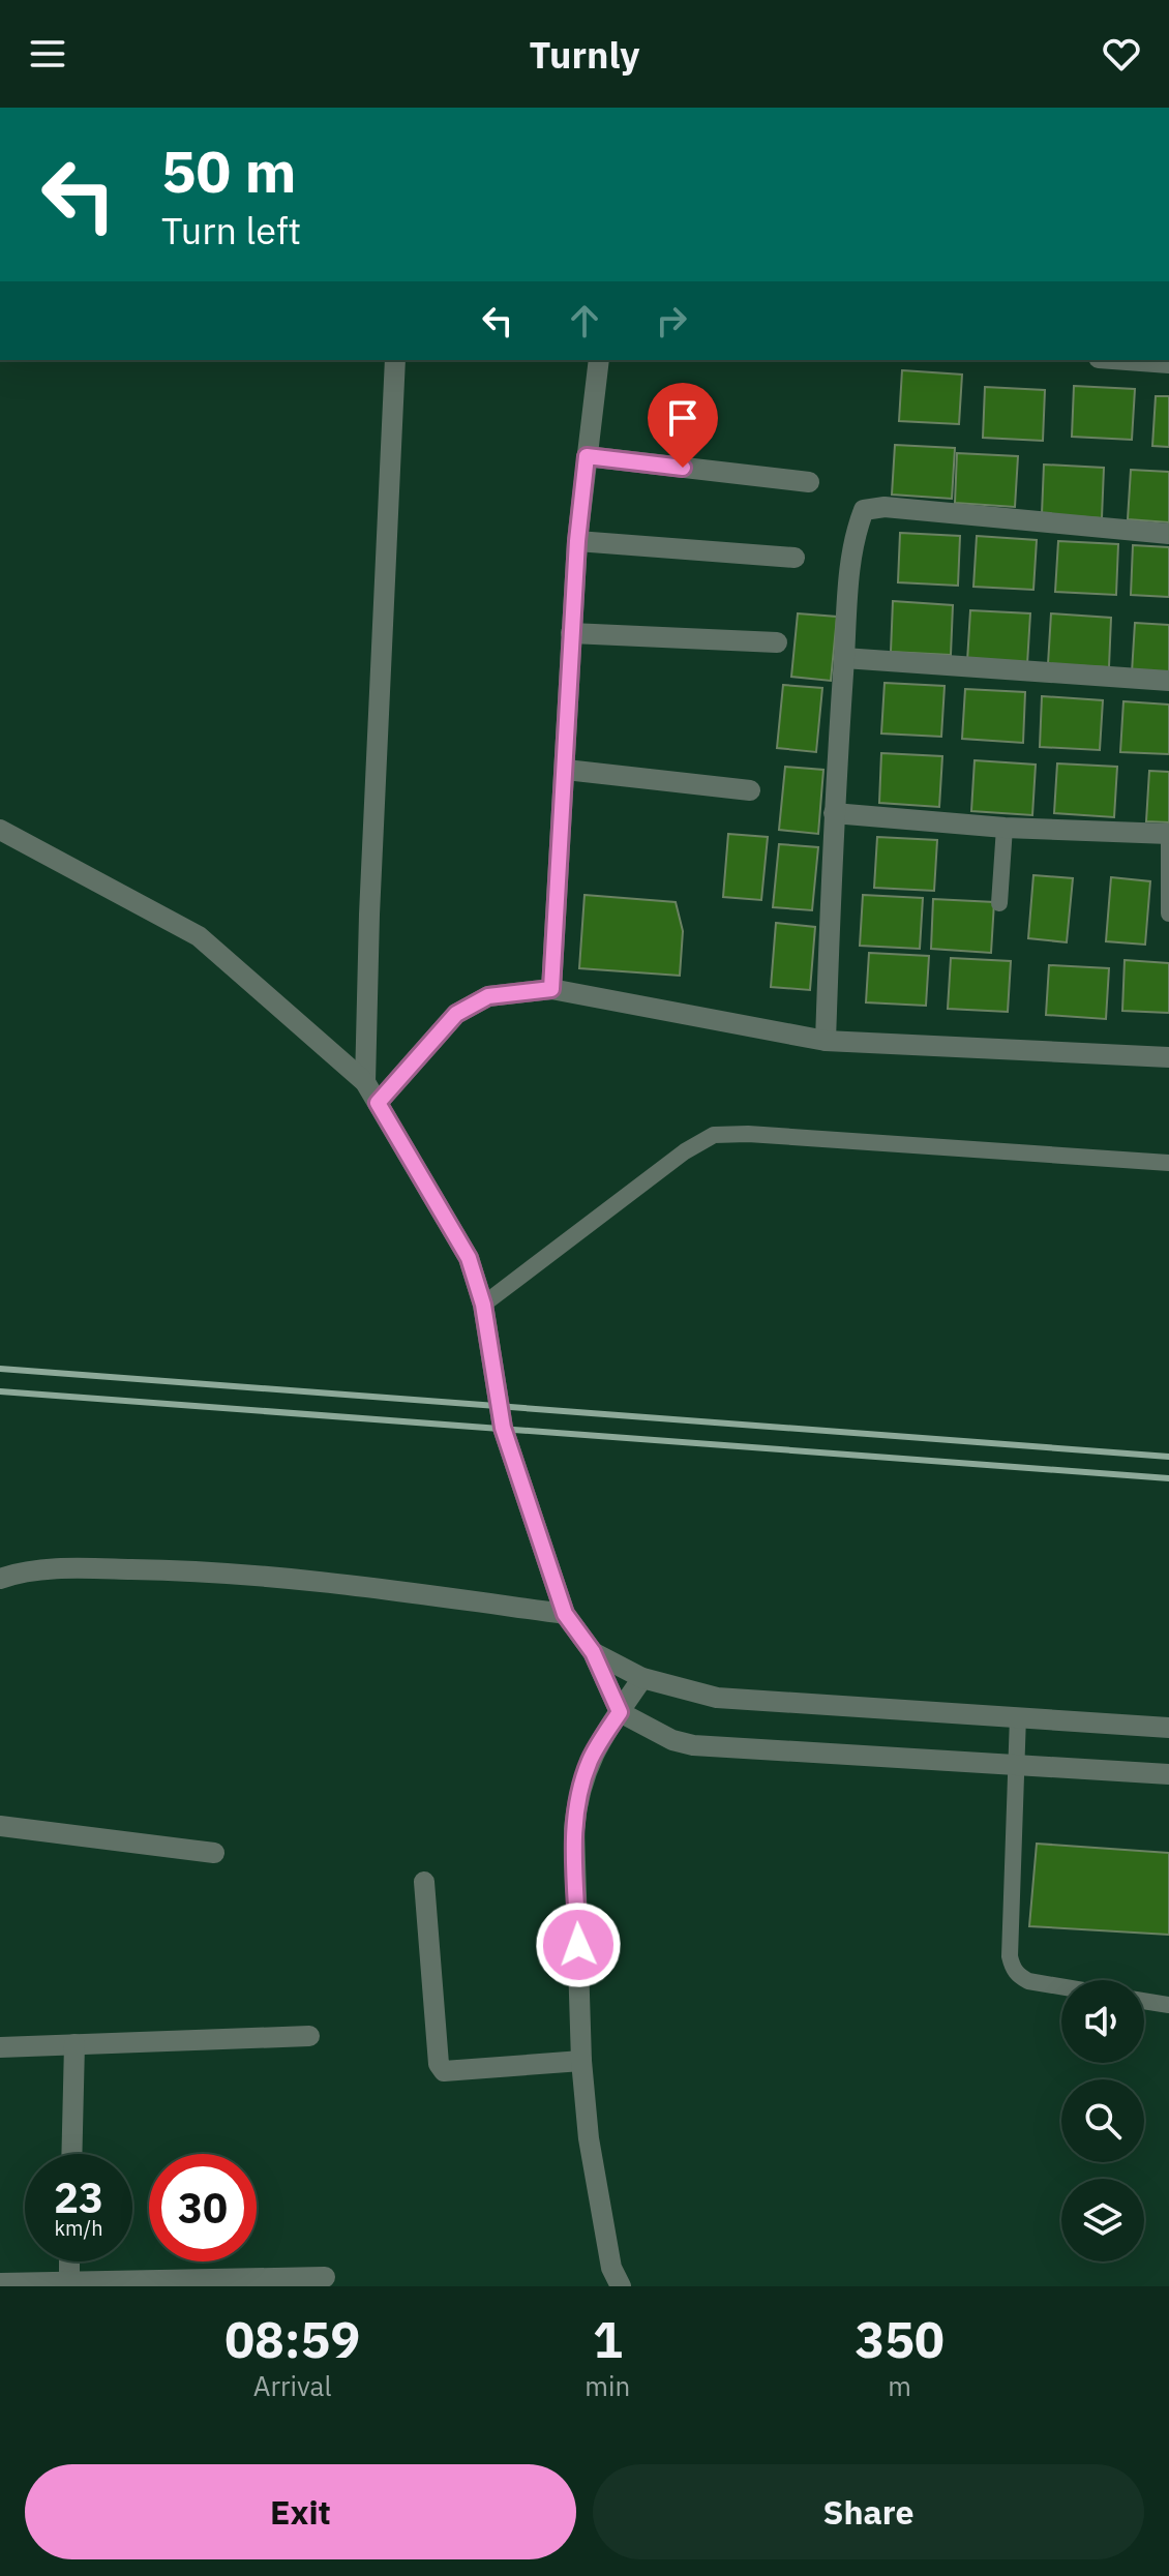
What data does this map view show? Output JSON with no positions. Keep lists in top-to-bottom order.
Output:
{
  "page": {
    "header": "Turnly",
    "turn": ["50 m", "Turn left"],
    "speed": "23 km/h",
    "limit": "30",
    "eta": [
      "08:59",
      "Arrival",
      "1",
      "min",
      "350",
      "m"
    ],
    "buttons": ["Exit", "Share"]
  }
}
